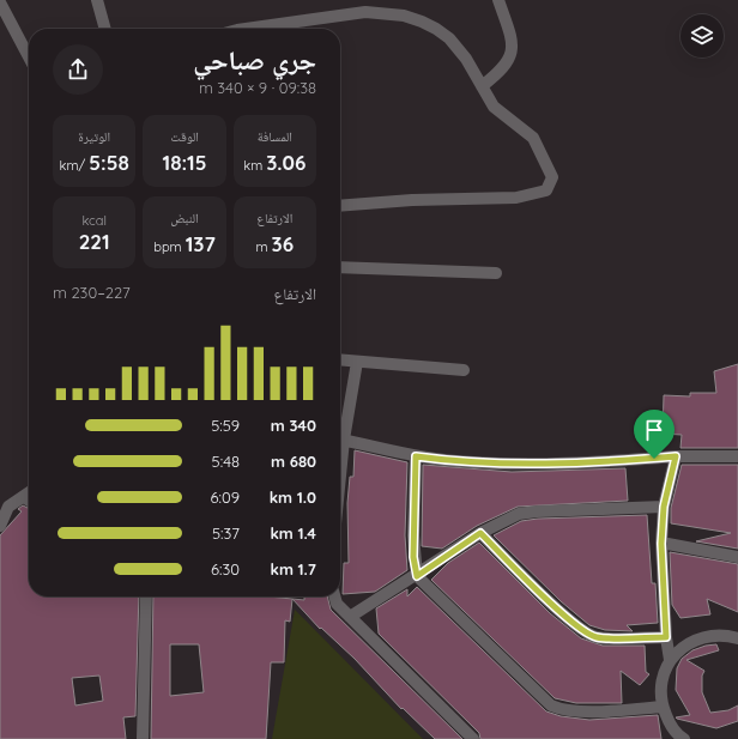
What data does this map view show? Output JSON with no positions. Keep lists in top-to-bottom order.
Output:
{
  "page": {
    "heading": ["جري صباحي", "09:38 · 9 × 340 m"],
    "stats": [
      ["المسافة", "3.06 km"],
      ["الوقت", "18:15"],
      ["الوتيرة", "5:58 /km"],
      ["الارتفاع", "36 m"],
      ["النبض", "137 bpm"],
      ["kcal", "221"]
    ],
    "chart": ["الارتفاع", "227–230 m"],
    "list": [
      {
        "name": "340 m",
        "note": "5:59"
      },
      {
        "name": "680 m",
        "note": "5:48"
      },
      {
        "name": "1.0 km",
        "note": "6:09"
      },
      {
        "name": "1.4 km",
        "note": "5:37"
      },
      {
        "name": "1.7 km",
        "note": "6:30"
      }
    ]
  }
}
